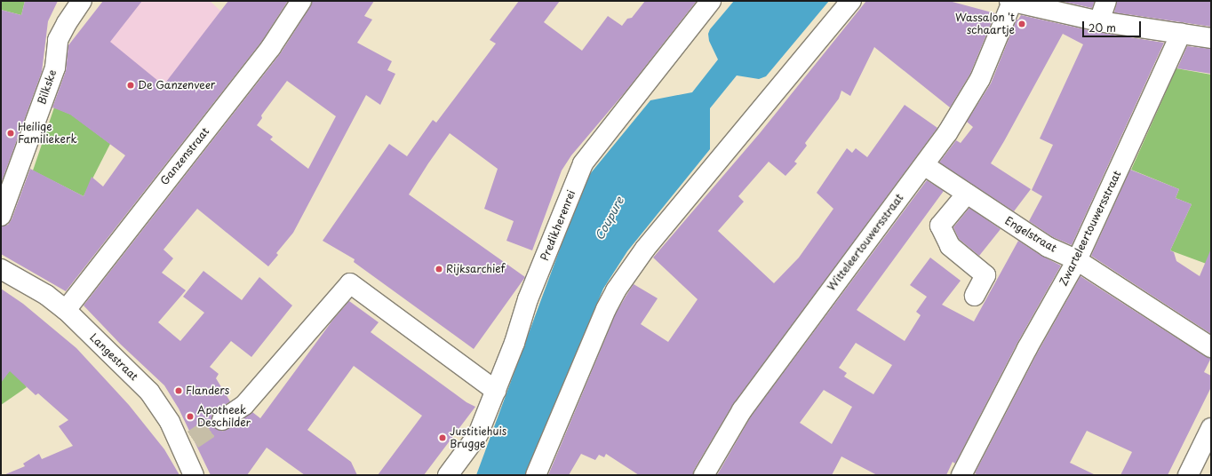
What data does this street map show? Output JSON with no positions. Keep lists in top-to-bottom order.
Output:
{
  "streets": {
    "street": [
      "Bilkske",
      "Ganzenstraat",
      "Predikherenrei",
      "Zwarteleertouwersstraat",
      "Engelstraat",
      "Witteleertouwersstraat",
      "Langestraat"
    ]
  },
  "crossings": [
    ["Ganzenstraat", "Langestraat"],
    ["Zwarteleertouwersstraat", "Engelstraat"],
    ["Engelstraat", "Witteleertouwersstraat"]
  ],
  "water": ["Coupure"],
  "places": [
    "Wassalon 't schaartje",
    "De Ganzenveer",
    "Heilige Familiekerk",
    "Rijksarchief",
    "Flanders",
    "Apotheek Deschilder",
    "Justitiehuis Brugge"
  ],
  "scale_bar": "20 m"
}
